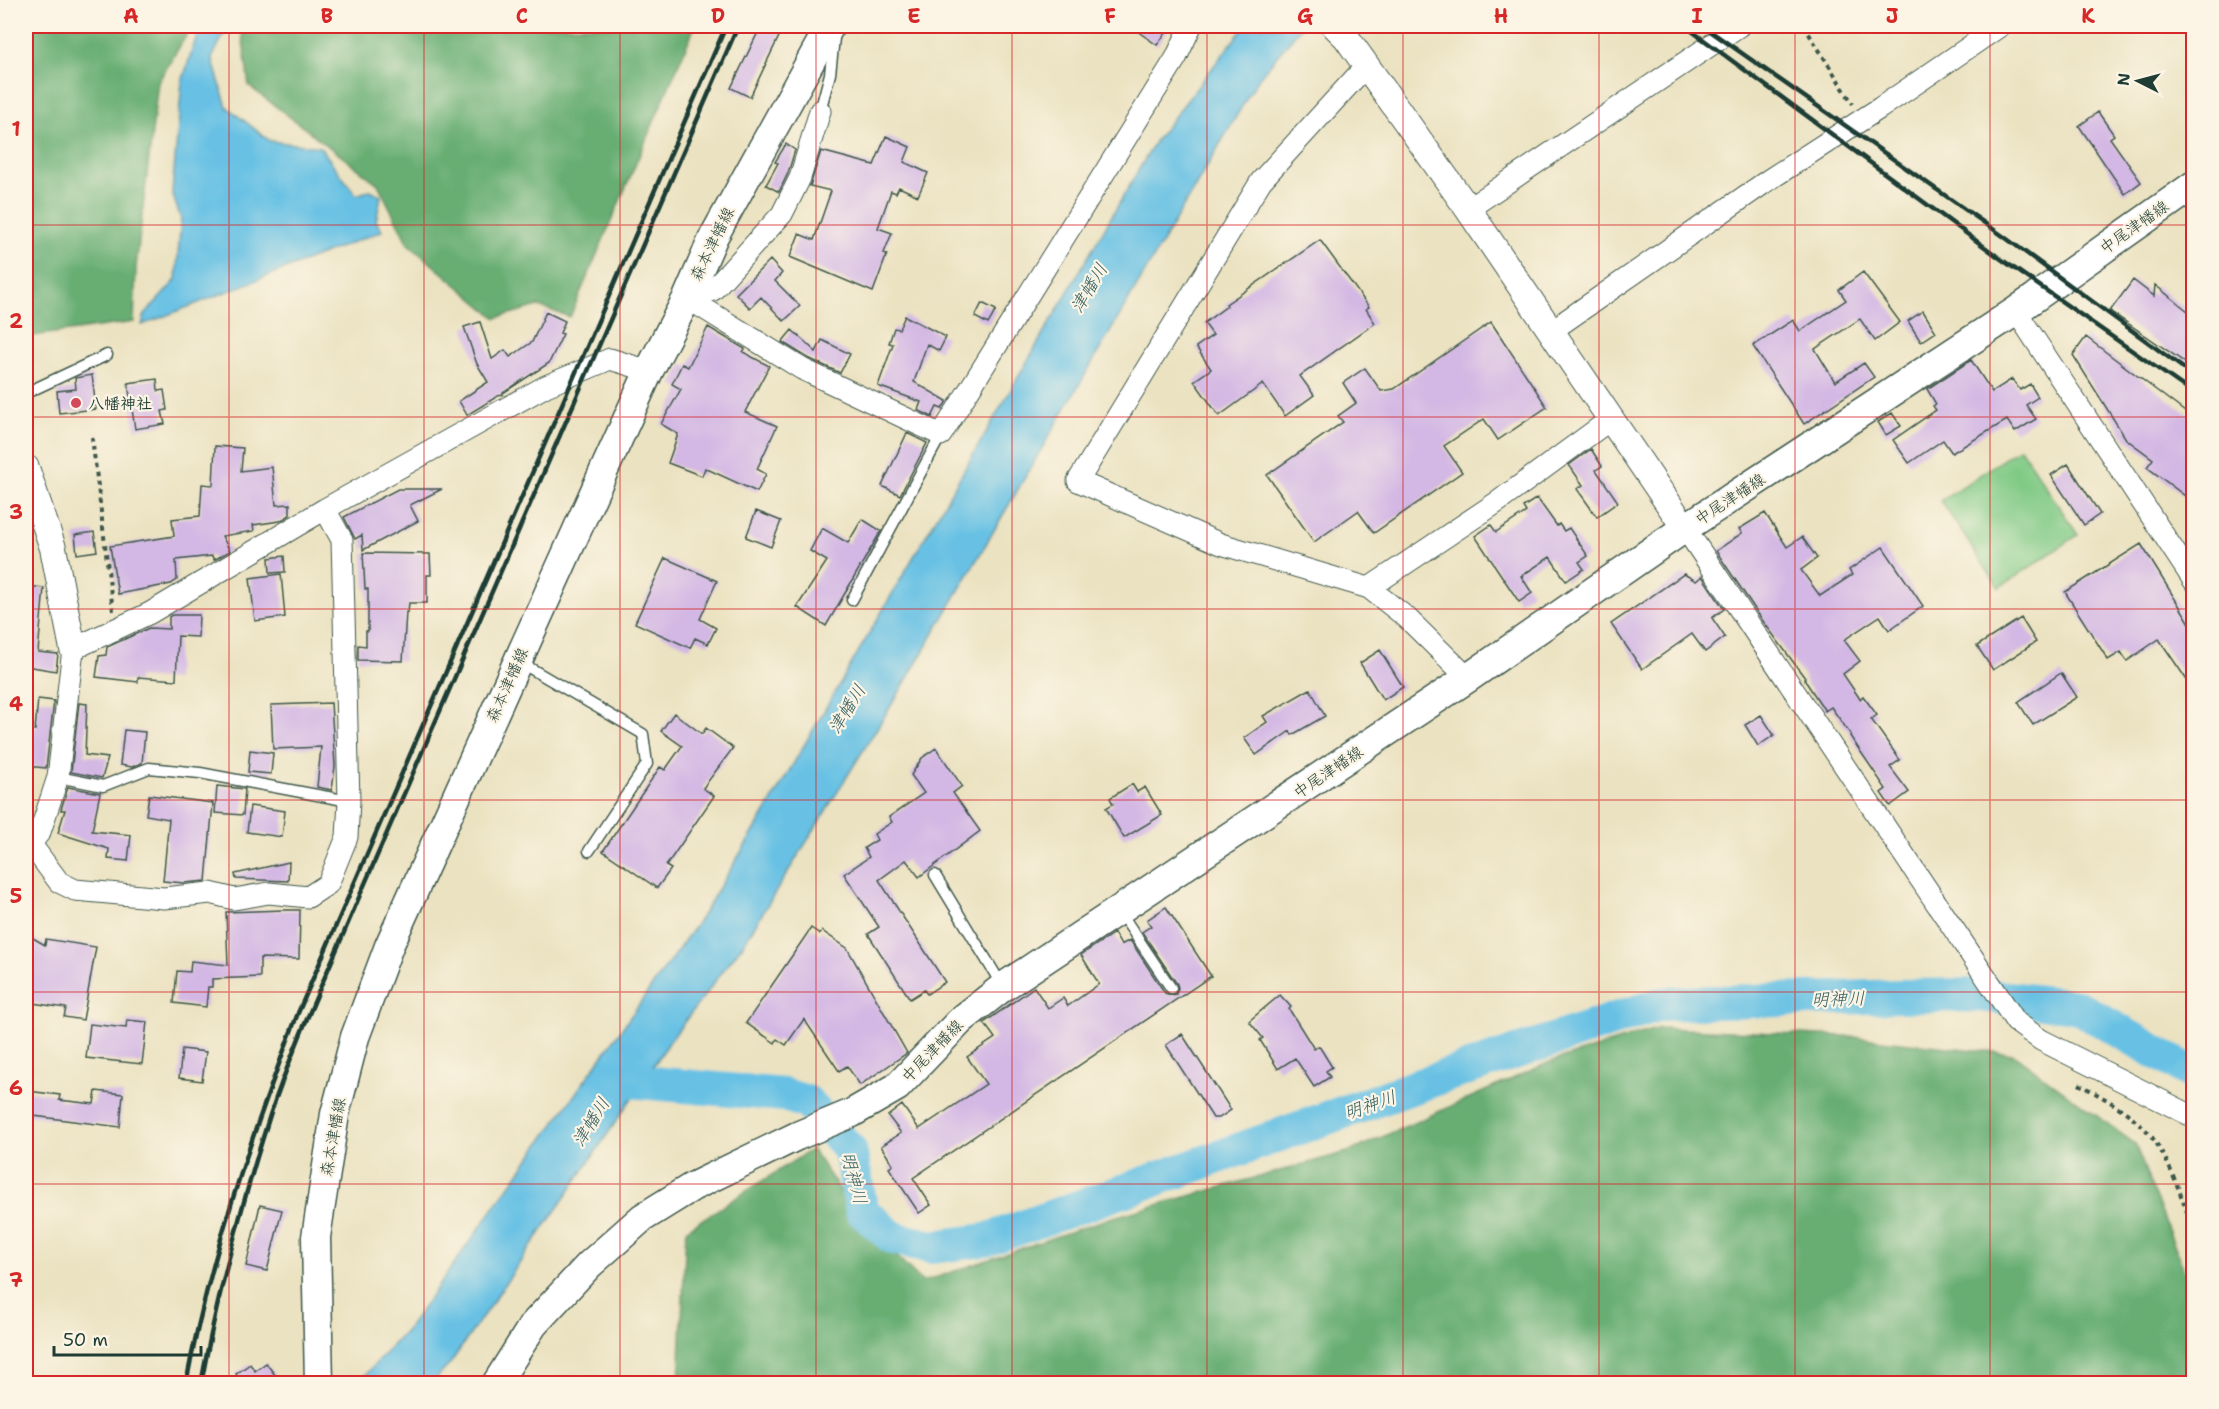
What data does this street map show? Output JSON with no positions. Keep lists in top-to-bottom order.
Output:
{
  "streets": {
    "main road": ["中尾津幡線", "森本津幡線"]
  },
  "water": ["津幡川", "明神川"],
  "places": ["八幡神社"],
  "scale_bar": "50 m",
  "north": "left",
  "grid": {
    "columns": [
      "A",
      "B",
      "C",
      "D",
      "E",
      "F",
      "G",
      "H",
      "I",
      "J",
      "K"
    ],
    "rows": [
      "1",
      "2",
      "3",
      "4",
      "5",
      "6",
      "7"
    ]
  }
}
